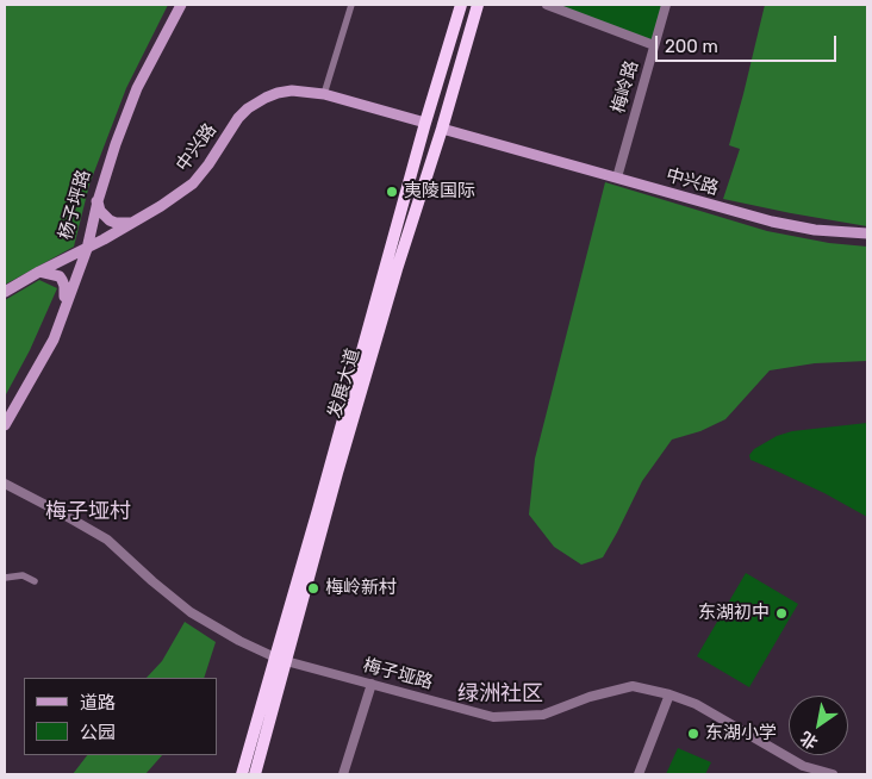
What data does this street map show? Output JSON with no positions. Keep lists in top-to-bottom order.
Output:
{
  "streets": {
    "highway": ["发展大道"],
    "main road": ["中兴路", "杨子坪路"],
    "street": ["梅岭路", "梅子垭路"]
  },
  "crossings": [
    ["梅岭路", "中兴路"],
    ["中兴路", "杨子坪路"],
    ["中兴路", "发展大道"],
    ["发展大道", "梅子垭路"]
  ],
  "districts": ["梅子垭村", "绿洲社区"],
  "places": [
    "夷陵国际",
    "梅岭新村",
    "东湖初中",
    "东湖小学"
  ],
  "legend": ["道路", "公园"],
  "scale_bar": "200 m",
  "north": "bottom left"
}
